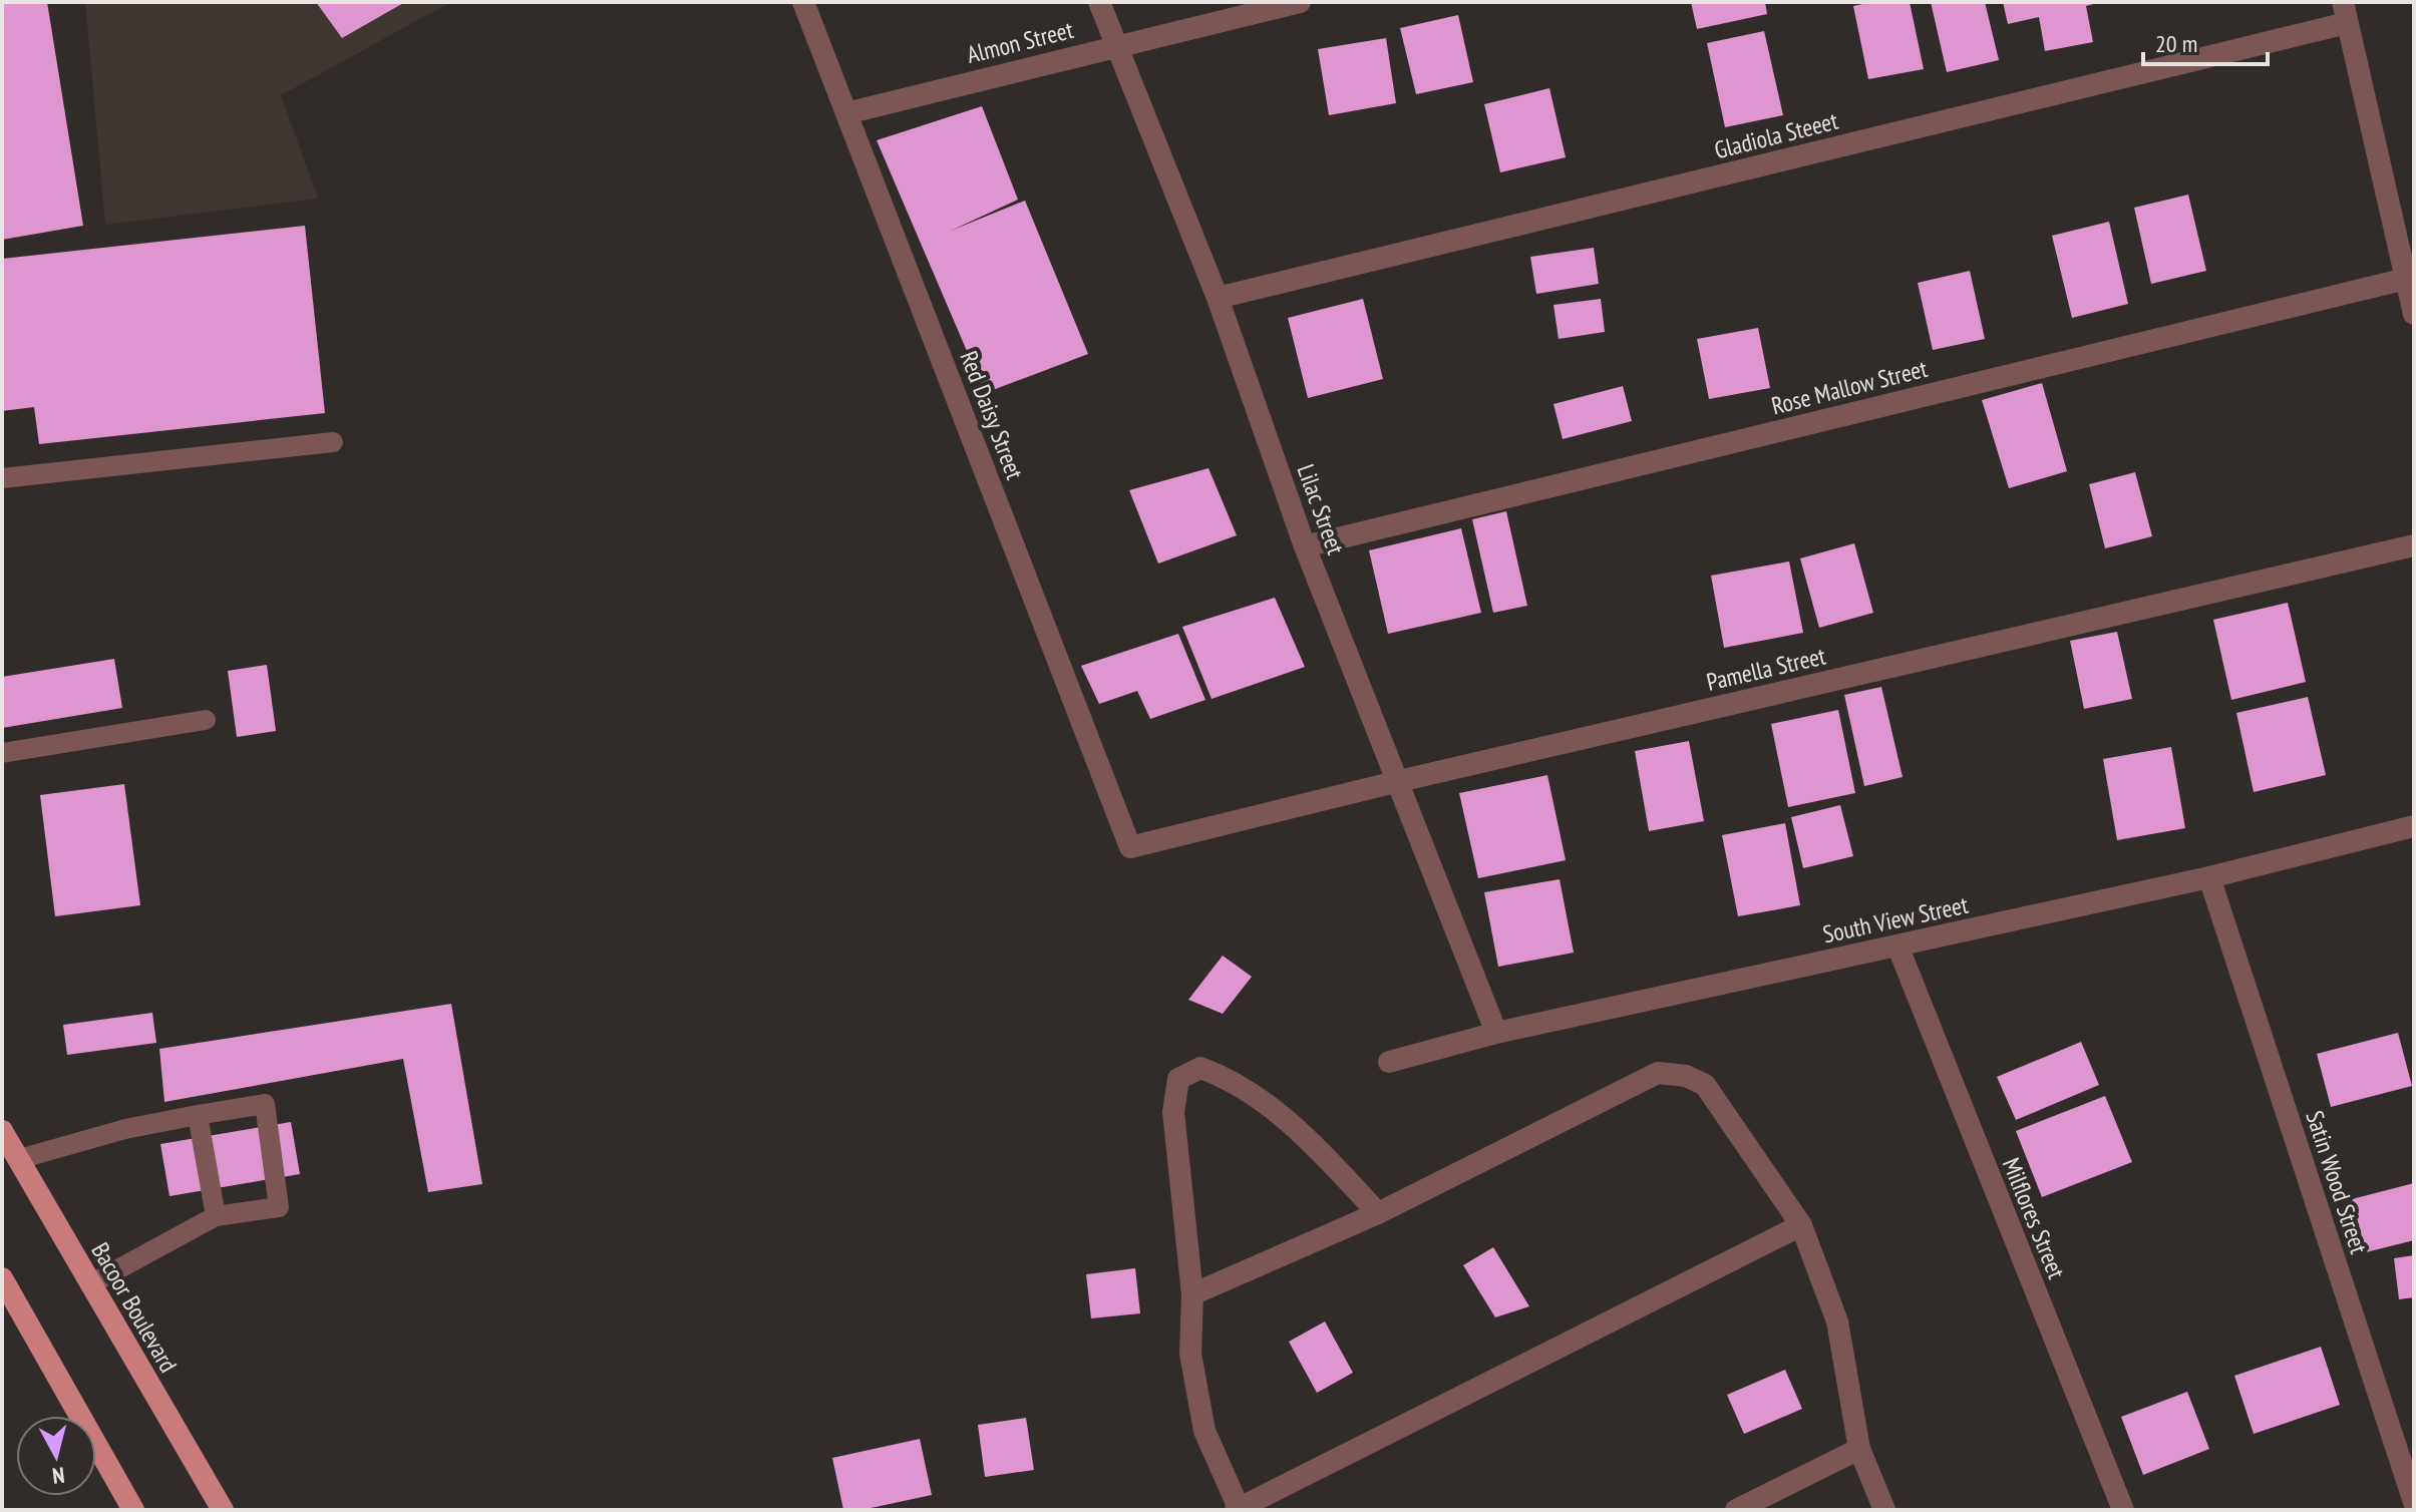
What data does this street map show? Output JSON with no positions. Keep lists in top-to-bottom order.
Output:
{
  "streets": {
    "main road": ["Bacoor Boulevard"],
    "street": [
      "Almon Street",
      "Gladiola Steeet",
      "Rose Mallow Street",
      "Red Daisy Street",
      "Lilac Street",
      "Pamella Street",
      "South View Street",
      "Satin Wood Street",
      "Milflores Street"
    ]
  },
  "crossings": [
    ["Almon Street", "Red Daisy Street"],
    ["Almon Street", "Lilac Street"],
    ["Gladiola Steeet", "Lilac Street"],
    ["Rose Mallow Street", "Lilac Street"],
    ["Red Daisy Street", "Pamella Street"],
    ["Lilac Street", "Pamella Street"],
    ["Lilac Street", "South View Street"],
    ["South View Street", "Satin Wood Street"],
    ["South View Street", "Milflores Street"]
  ],
  "scale_bar": "20 m",
  "north": "bottom"
}
